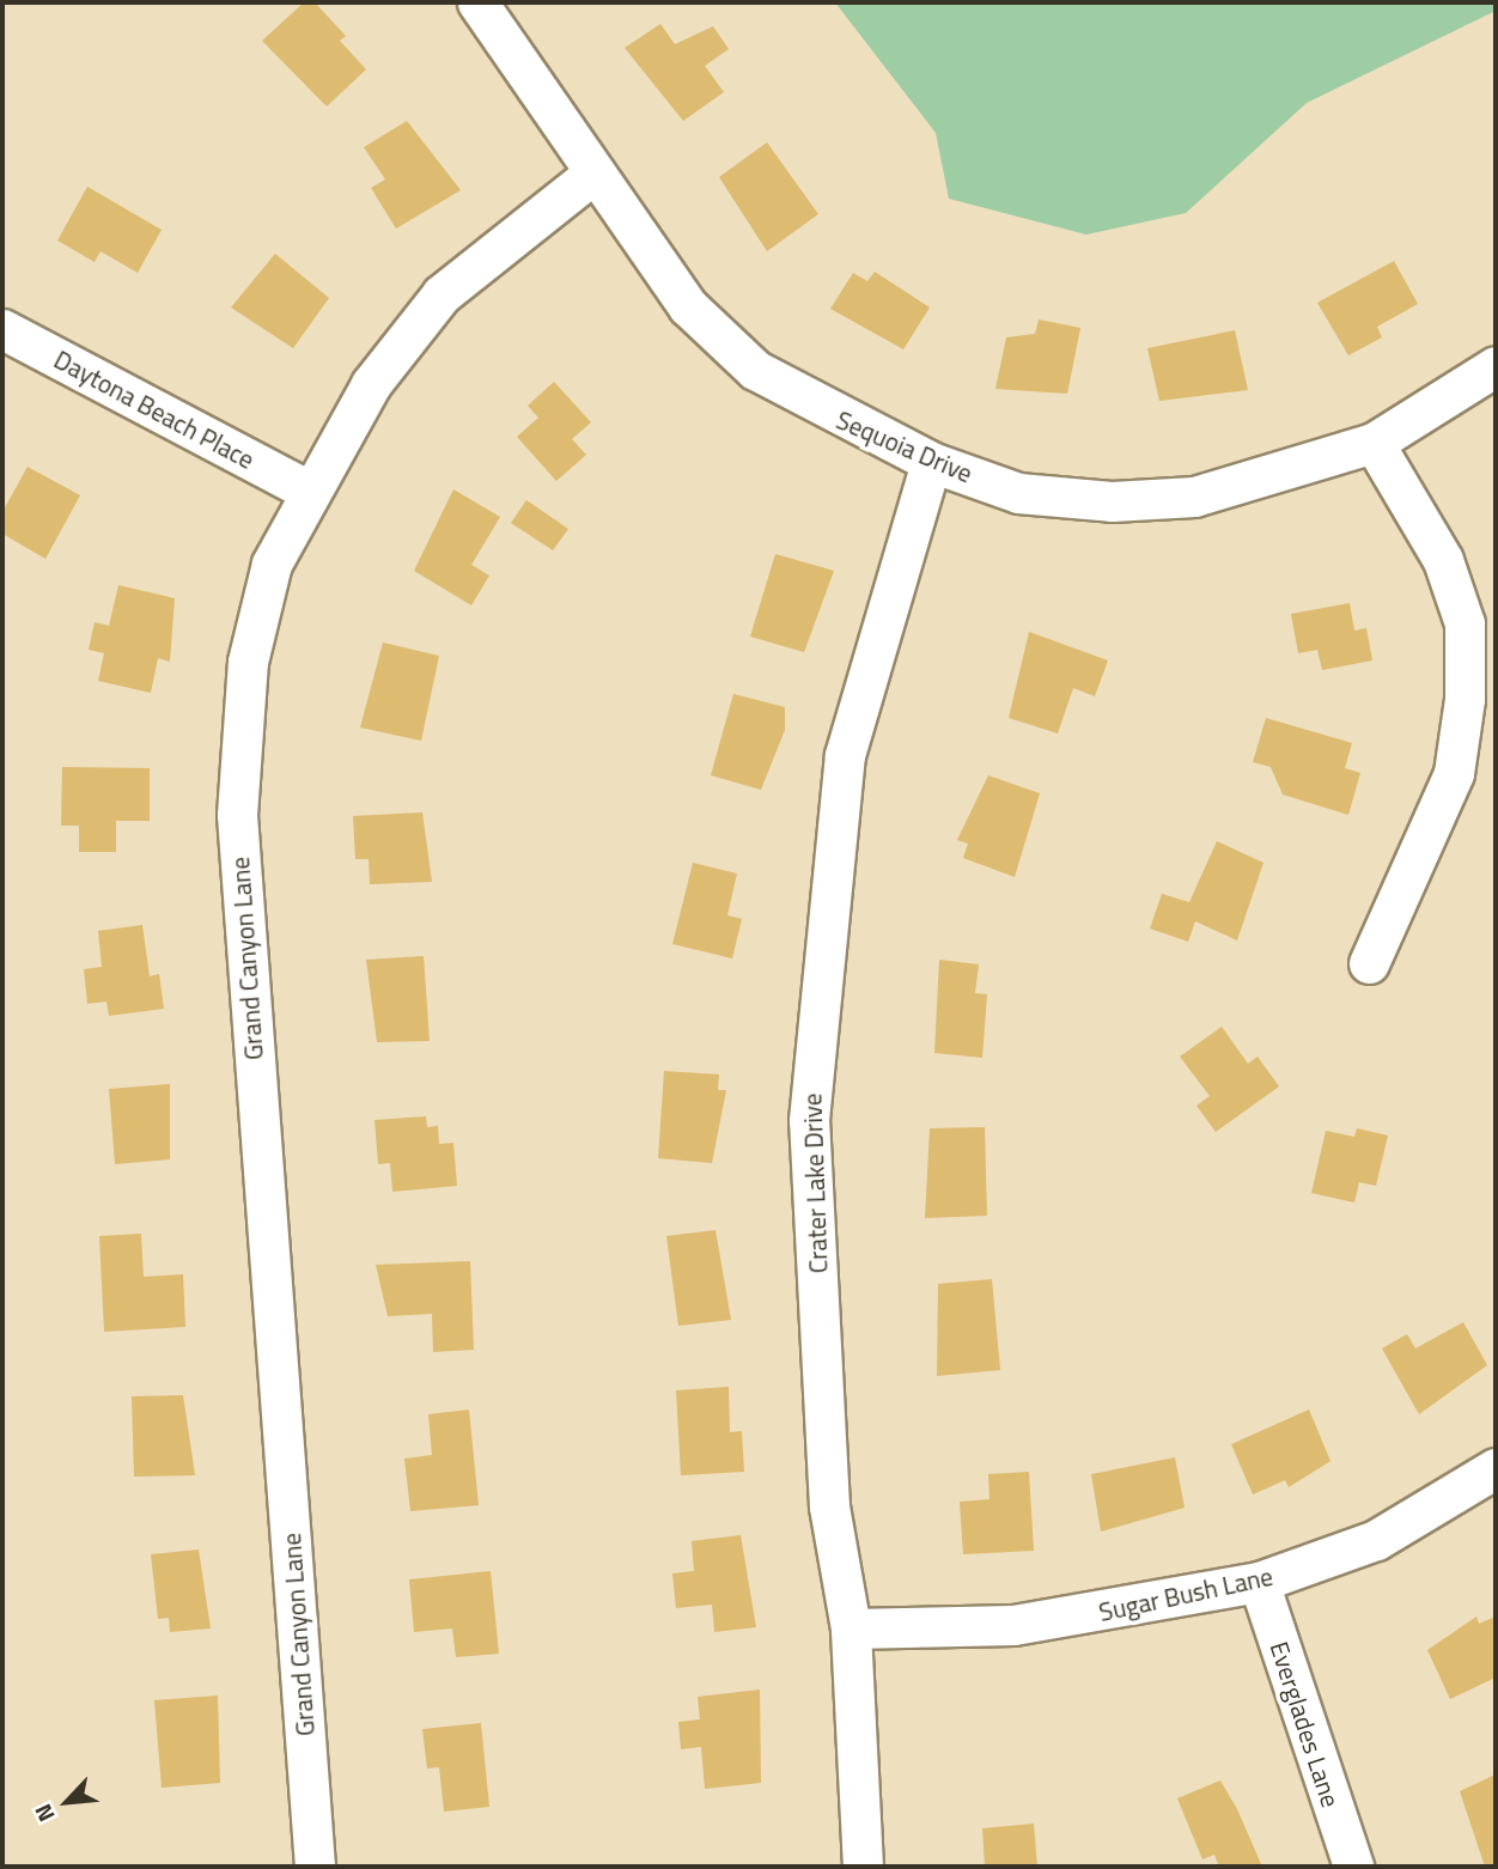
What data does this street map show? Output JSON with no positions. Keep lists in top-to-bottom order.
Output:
{
  "streets": {
    "street": [
      "Daytona Beach Place",
      "Sequoia Drive",
      "Grand Canyon Lane",
      "Crater Lake Drive",
      "Sugar Bush Lane",
      "Everglades Lane"
    ]
  },
  "crossings": [
    ["Daytona Beach Place", "Grand Canyon Lane"],
    ["Sequoia Drive", "Grand Canyon Lane"],
    ["Sequoia Drive", "Crater Lake Drive"],
    ["Crater Lake Drive", "Sugar Bush Lane"],
    ["Sugar Bush Lane", "Everglades Lane"]
  ],
  "north": "bottom left"
}
